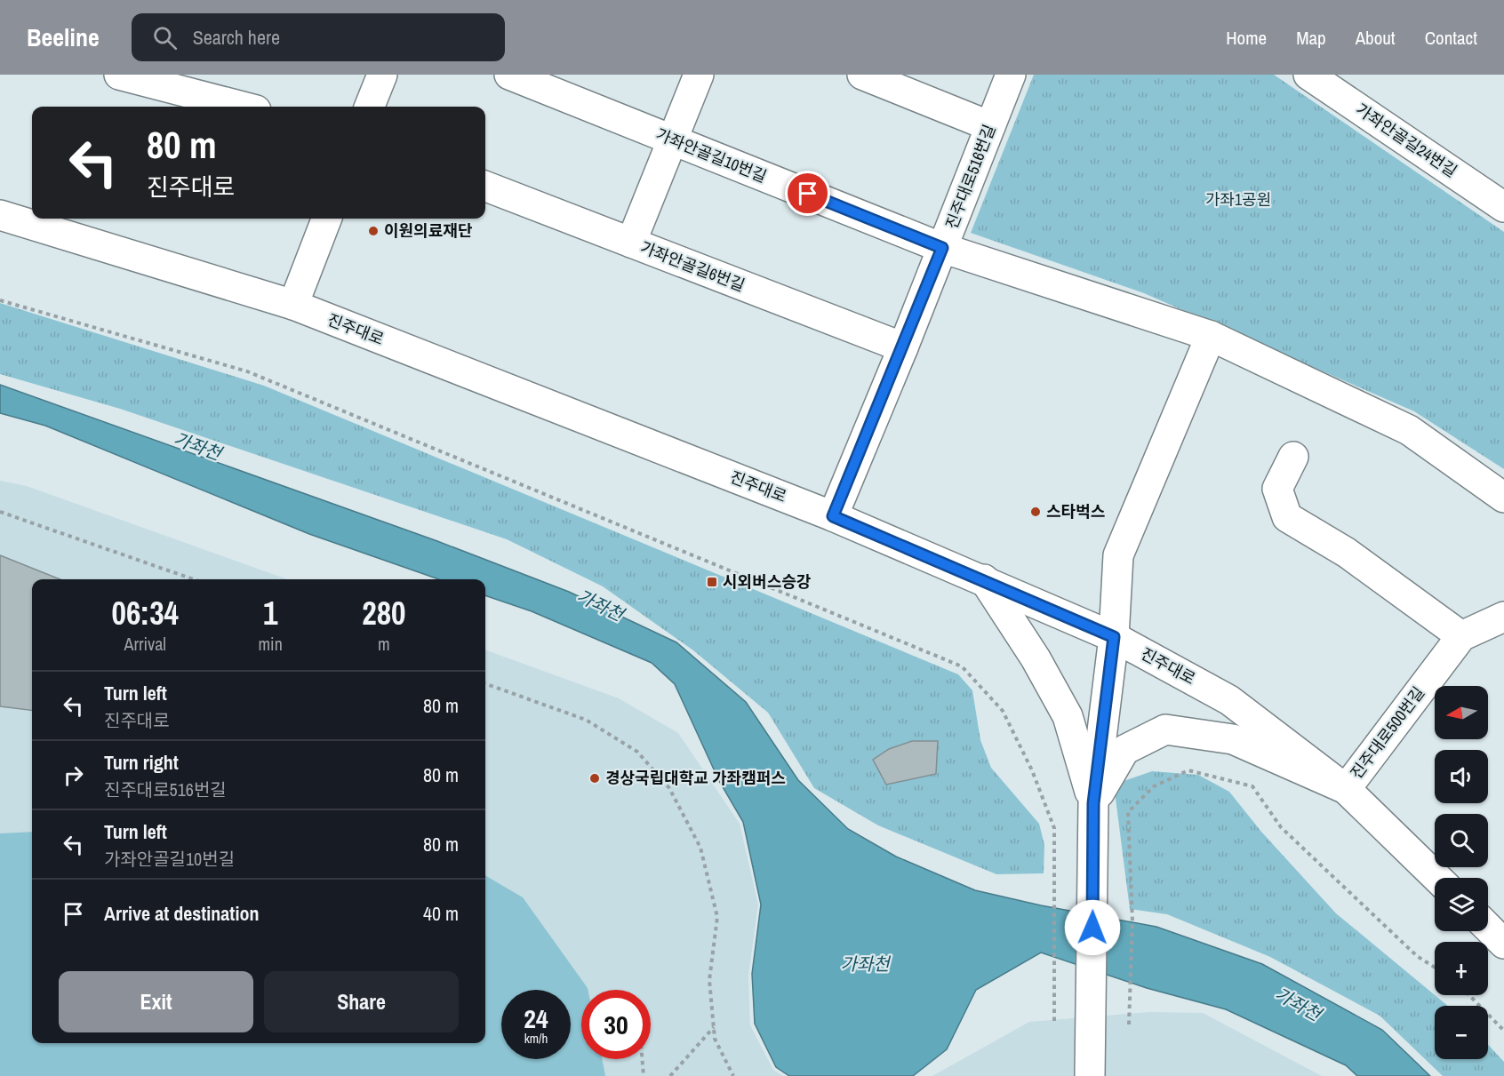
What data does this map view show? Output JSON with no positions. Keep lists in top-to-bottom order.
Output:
{
  "streets": {
    "street": [
      "가좌안골길24번길",
      "가좌안골길10번길",
      "진주대로516번길",
      "가좌안골길6번길",
      "진주대로",
      "진주대로500번길"
    ]
  },
  "crossings": [
    ["가좌안골길10번길", "진주대로516번길"],
    ["진주대로516번길", "가좌안골길6번길"],
    ["진주대로516번길", "진주대로"],
    ["진주대로", "진주대로500번길"]
  ],
  "water": ["가좌천"],
  "parks": ["가좌1공원"],
  "places": {
    "other": ["이원의료재단", "스타벅스", "경상국립대학교 가좌캠퍼스"],
    "transit": ["시외버스승강"]
  },
  "north": "left",
  "page": {
    "header": "Beeline",
    "search": "Search here",
    "nav": [
      "Home",
      "Map",
      "About",
      "Contact"
    ],
    "turn": ["80 m", "진주대로"],
    "eta": [
      "06:34",
      "Arrival",
      "1",
      "min",
      "280",
      "m"
    ],
    "list": [
      {
        "name": "Turn left",
        "note": "진주대로",
        "value": "80 m"
      },
      {
        "name": "Turn right",
        "note": "진주대로516번길",
        "value": "80 m"
      },
      {
        "name": "Turn left",
        "note": "가좌안골길10번길",
        "value": "80 m"
      },
      {
        "name": "Arrive at destination",
        "value": "40 m"
      }
    ],
    "map_buttons": ["+", "−"],
    "buttons": ["Exit", "Share"],
    "speed": "24 km/h",
    "limit": "30"
  }
}
